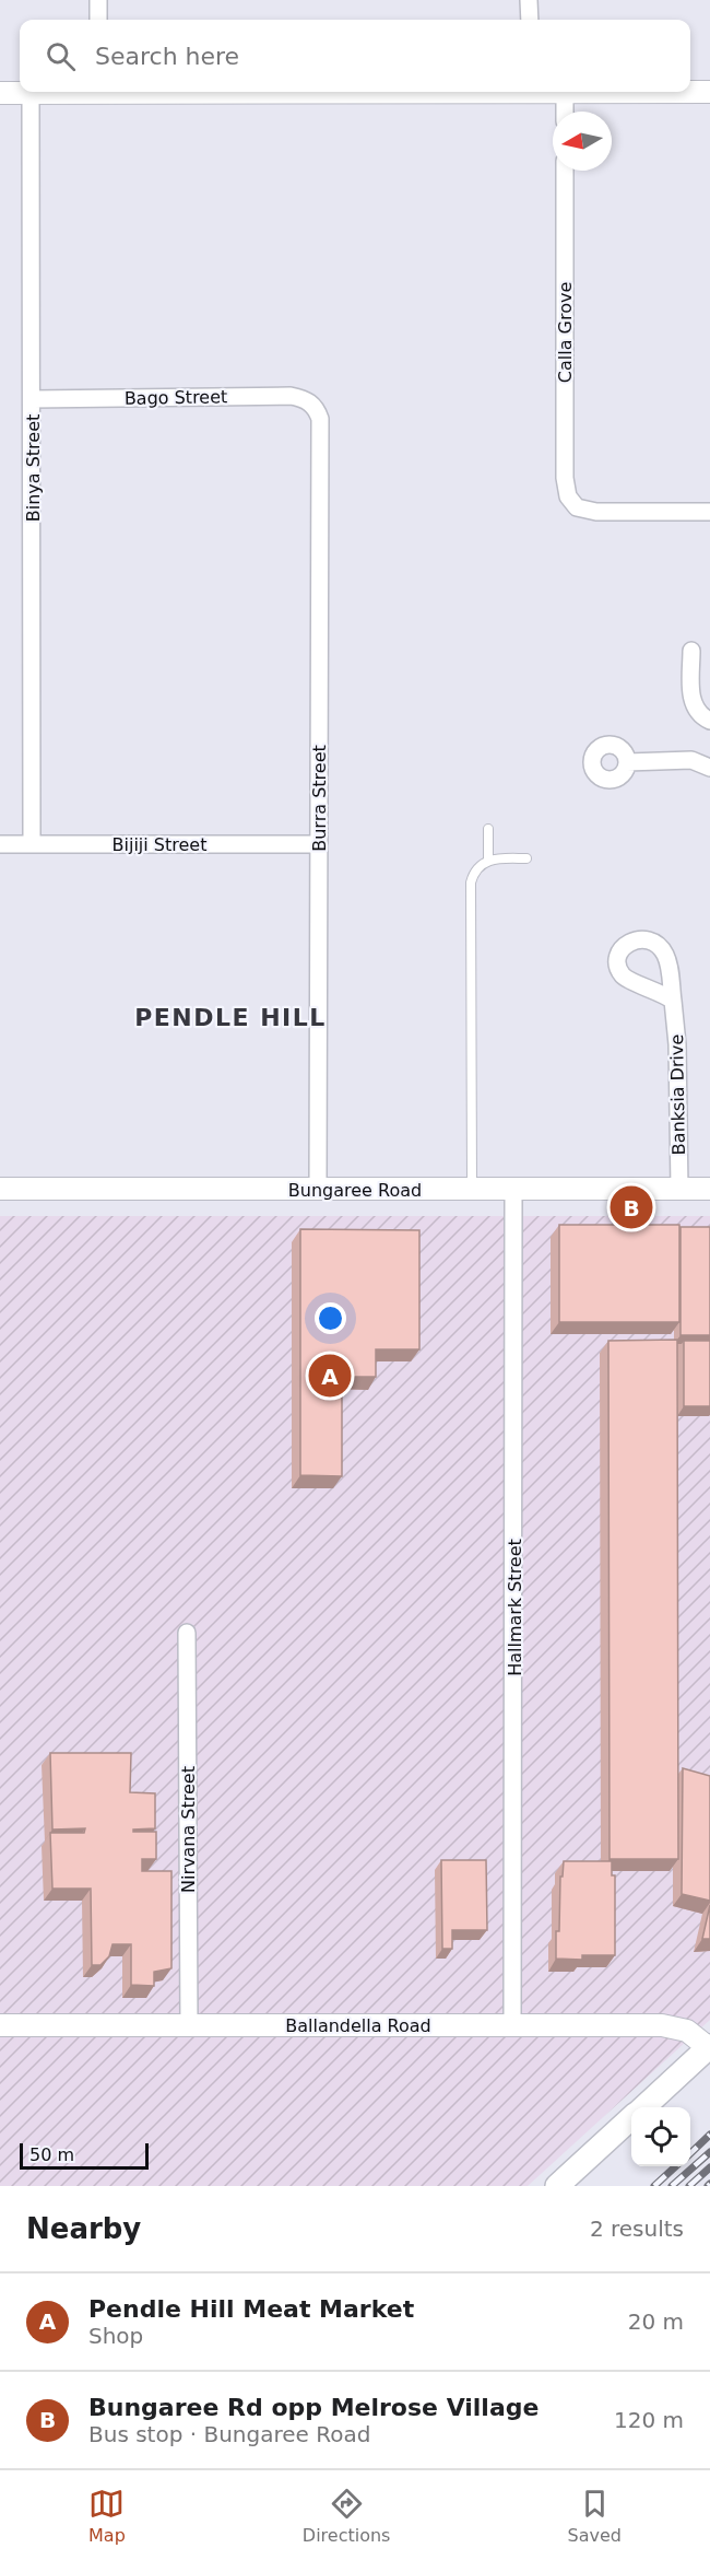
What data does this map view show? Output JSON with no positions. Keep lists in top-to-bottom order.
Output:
{
  "streets": {
    "street": [
      "Calla Grove",
      "Bago Street",
      "Binya Street",
      "Burra Street",
      "Bijiji Street",
      "Banksia Drive",
      "Bungaree Road",
      "Hallmark Street",
      "Nirvana Street",
      "Ballandella Road"
    ]
  },
  "crossings": [
    ["Bago Street", "Binya Street"],
    ["Bago Street", "Burra Street"],
    ["Binya Street", "Bijiji Street"],
    ["Burra Street", "Bijiji Street"],
    ["Burra Street", "Bungaree Road"],
    ["Banksia Drive", "Bungaree Road"],
    ["Bungaree Road", "Hallmark Street"],
    ["Hallmark Street", "Ballandella Road"],
    ["Nirvana Street", "Ballandella Road"]
  ],
  "districts": ["PENDLE HILL"],
  "scale_bar": "50 m",
  "north": "left",
  "page": {
    "search": "Search here",
    "pins": ["B", "A"],
    "scale": "50 m",
    "heading": ["Nearby", "2 results"],
    "list": [
      {
        "mark": "A",
        "name": "Pendle Hill Meat Market",
        "note": "Shop",
        "value": "20 m"
      },
      {
        "mark": "B",
        "name": "Bungaree Rd opp Melrose Village",
        "note": "Bus stop · Bungaree Road",
        "value": "120 m"
      }
    ],
    "nav": ["Map", "Directions", "Saved"]
  }
}
